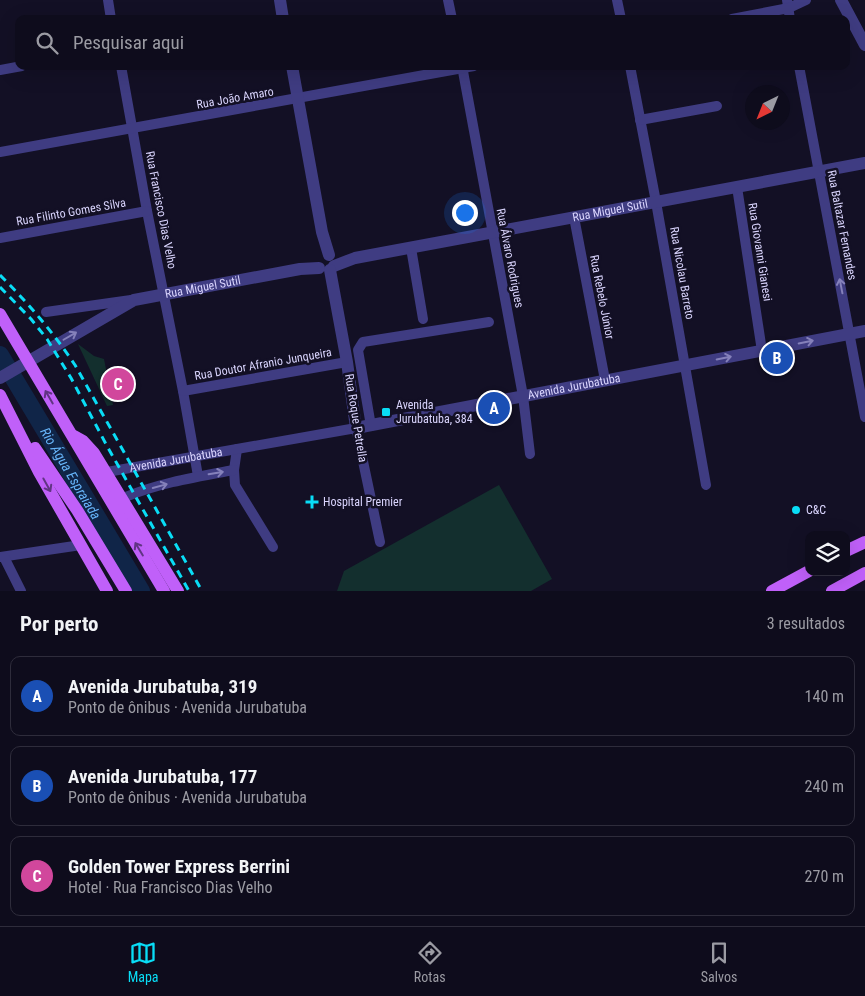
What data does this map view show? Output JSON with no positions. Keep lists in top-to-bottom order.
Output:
{
  "streets": {
    "street": [
      "Rua João Amaro",
      "Rua Francisco Dias Velho",
      "Rua Miguel Sutil",
      "Rua Filinto Gomes Silva",
      "Rua Baltazar Fernandes",
      "Rua Giovanni Gianesi",
      "Rua Álvaro Rodrigues",
      "Rua Nicolau Barreto",
      "Rua Rebelo Júnior",
      "Rua Doutor Afranio Junqueira",
      "Avenida Jurubatuba",
      "Rua Roque Petrella"
    ]
  },
  "crossings": [
    ["Rua João Amaro", "Rua Francisco Dias Velho"],
    ["Rua João Amaro", "Rua Roque Petrella"],
    ["Rua Francisco Dias Velho", "Rua Miguel Sutil"],
    ["Rua Francisco Dias Velho", "Rua Filinto Gomes Silva"],
    ["Rua Francisco Dias Velho", "Rua Doutor Afranio Junqueira"],
    ["Rua Francisco Dias Velho", "Avenida Jurubatuba"],
    ["Rua Miguel Sutil", "Rua Baltazar Fernandes"],
    ["Rua Miguel Sutil", "Rua Giovanni Gianesi"],
    ["Rua Miguel Sutil", "Rua Álvaro Rodrigues"],
    ["Rua Miguel Sutil", "Rua Nicolau Barreto"],
    ["Rua Miguel Sutil", "Rua Rebelo Júnior"],
    ["Rua Miguel Sutil", "Rua Roque Petrella"],
    ["Rua Baltazar Fernandes", "Avenida Jurubatuba"],
    ["Rua Giovanni Gianesi", "Avenida Jurubatuba"],
    ["Rua Álvaro Rodrigues", "Avenida Jurubatuba"],
    ["Rua Nicolau Barreto", "Avenida Jurubatuba"],
    ["Rua Rebelo Júnior", "Avenida Jurubatuba"],
    ["Rua Doutor Afranio Junqueira", "Rua Roque Petrella"],
    ["Avenida Jurubatuba", "Rua Roque Petrella"]
  ],
  "one_way": ["Rua Baltazar Fernandes"],
  "water": ["Rio Água Espraiada"],
  "places": {
    "transit": ["Avenida Jurubatuba, 384"],
    "health": ["Hospital Premier"],
    "other": ["C&C"]
  },
  "north": "bottom left",
  "page": {
    "search": "Pesquisar aqui",
    "pins": ["B", "C", "A"],
    "heading": ["Por perto", "3 resultados"],
    "list": [
      {
        "mark": "A",
        "name": "Avenida Jurubatuba, 319",
        "note": "Ponto de ônibus · Avenida Jurubatuba",
        "value": "140 m"
      },
      {
        "mark": "B",
        "name": "Avenida Jurubatuba, 177",
        "note": "Ponto de ônibus · Avenida Jurubatuba",
        "value": "240 m"
      },
      {
        "mark": "C",
        "name": "Golden Tower Express Berrini",
        "note": "Hotel · Rua Francisco Dias Velho",
        "value": "270 m"
      }
    ],
    "nav": ["Mapa", "Rotas", "Salvos"]
  }
}
